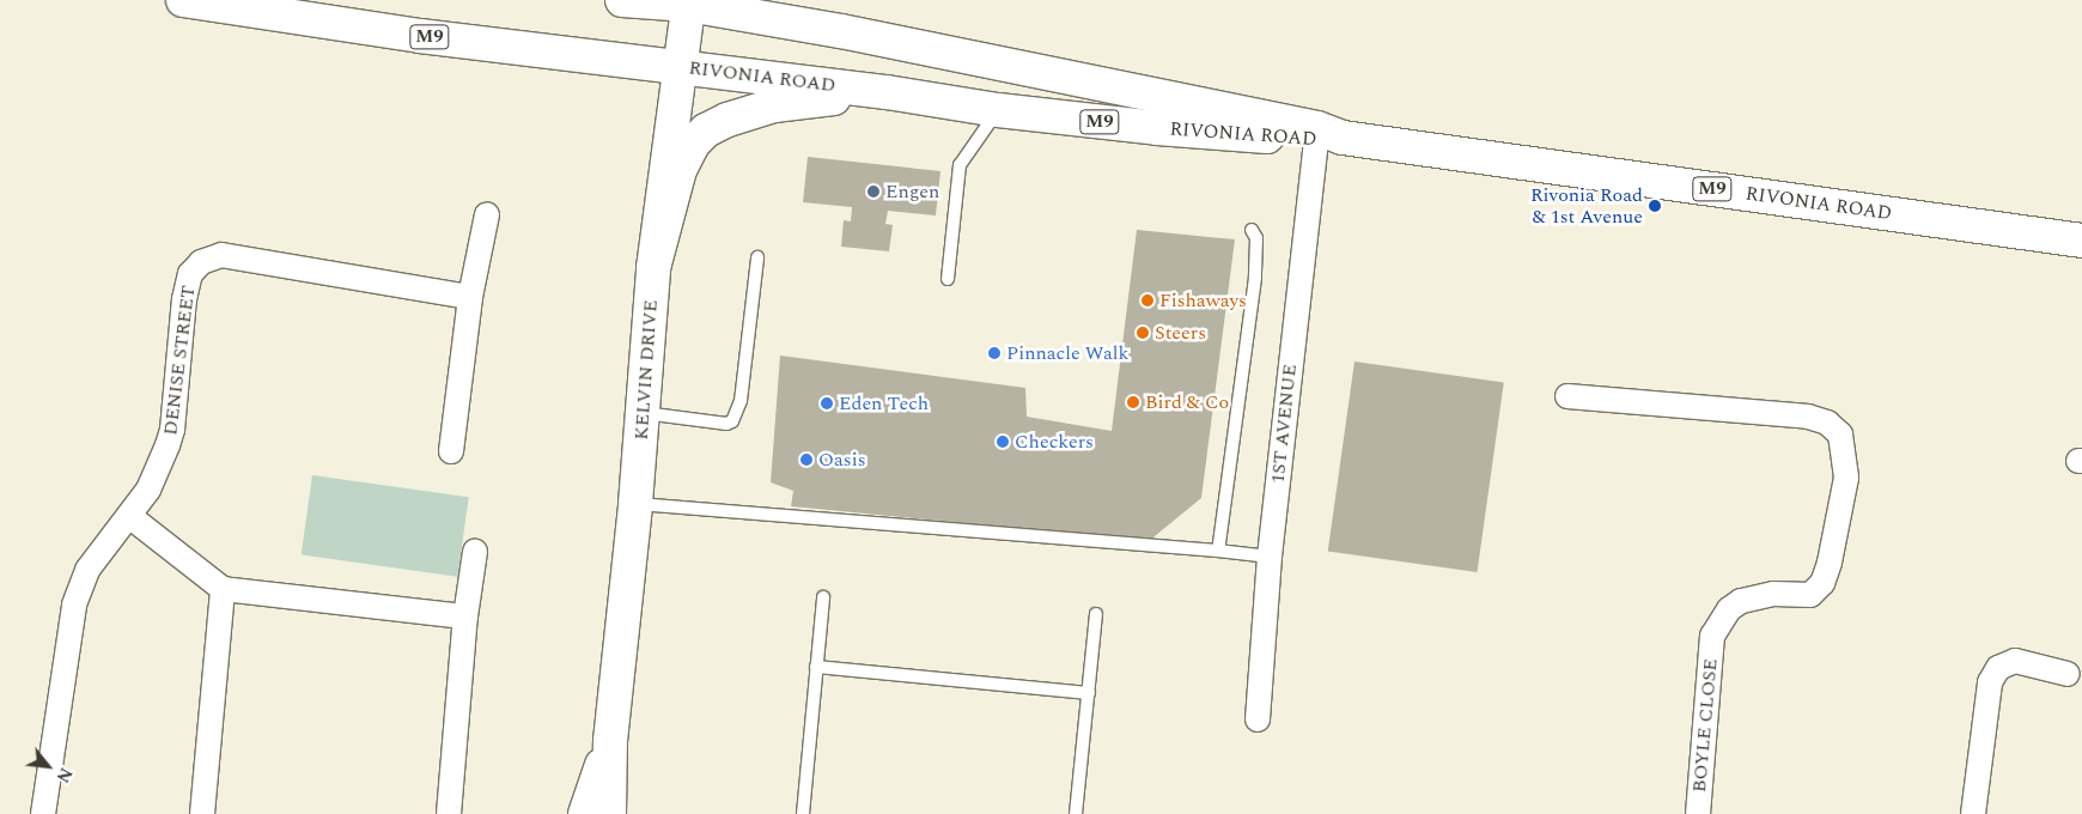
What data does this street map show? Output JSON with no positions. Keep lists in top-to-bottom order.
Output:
{
  "streets": {
    "main road": ["M9", "RIVONIA ROAD", "KELVIN DRIVE"],
    "street": ["DENISE STREET", "1ST AVENUE", "BOYLE CLOSE"]
  },
  "crossings": [
    ["RIVONIA ROAD", "KELVIN DRIVE"],
    ["RIVONIA ROAD", "1ST AVENUE"]
  ],
  "places": [
    "Engen",
    "Rivonia Road & 1st Avenue",
    "Fishaways",
    "Steers",
    "Pinnacle Walk",
    "Bird & Co",
    "Eden Tech",
    "Checkers",
    "Oasis"
  ],
  "north": "bottom right"
}
